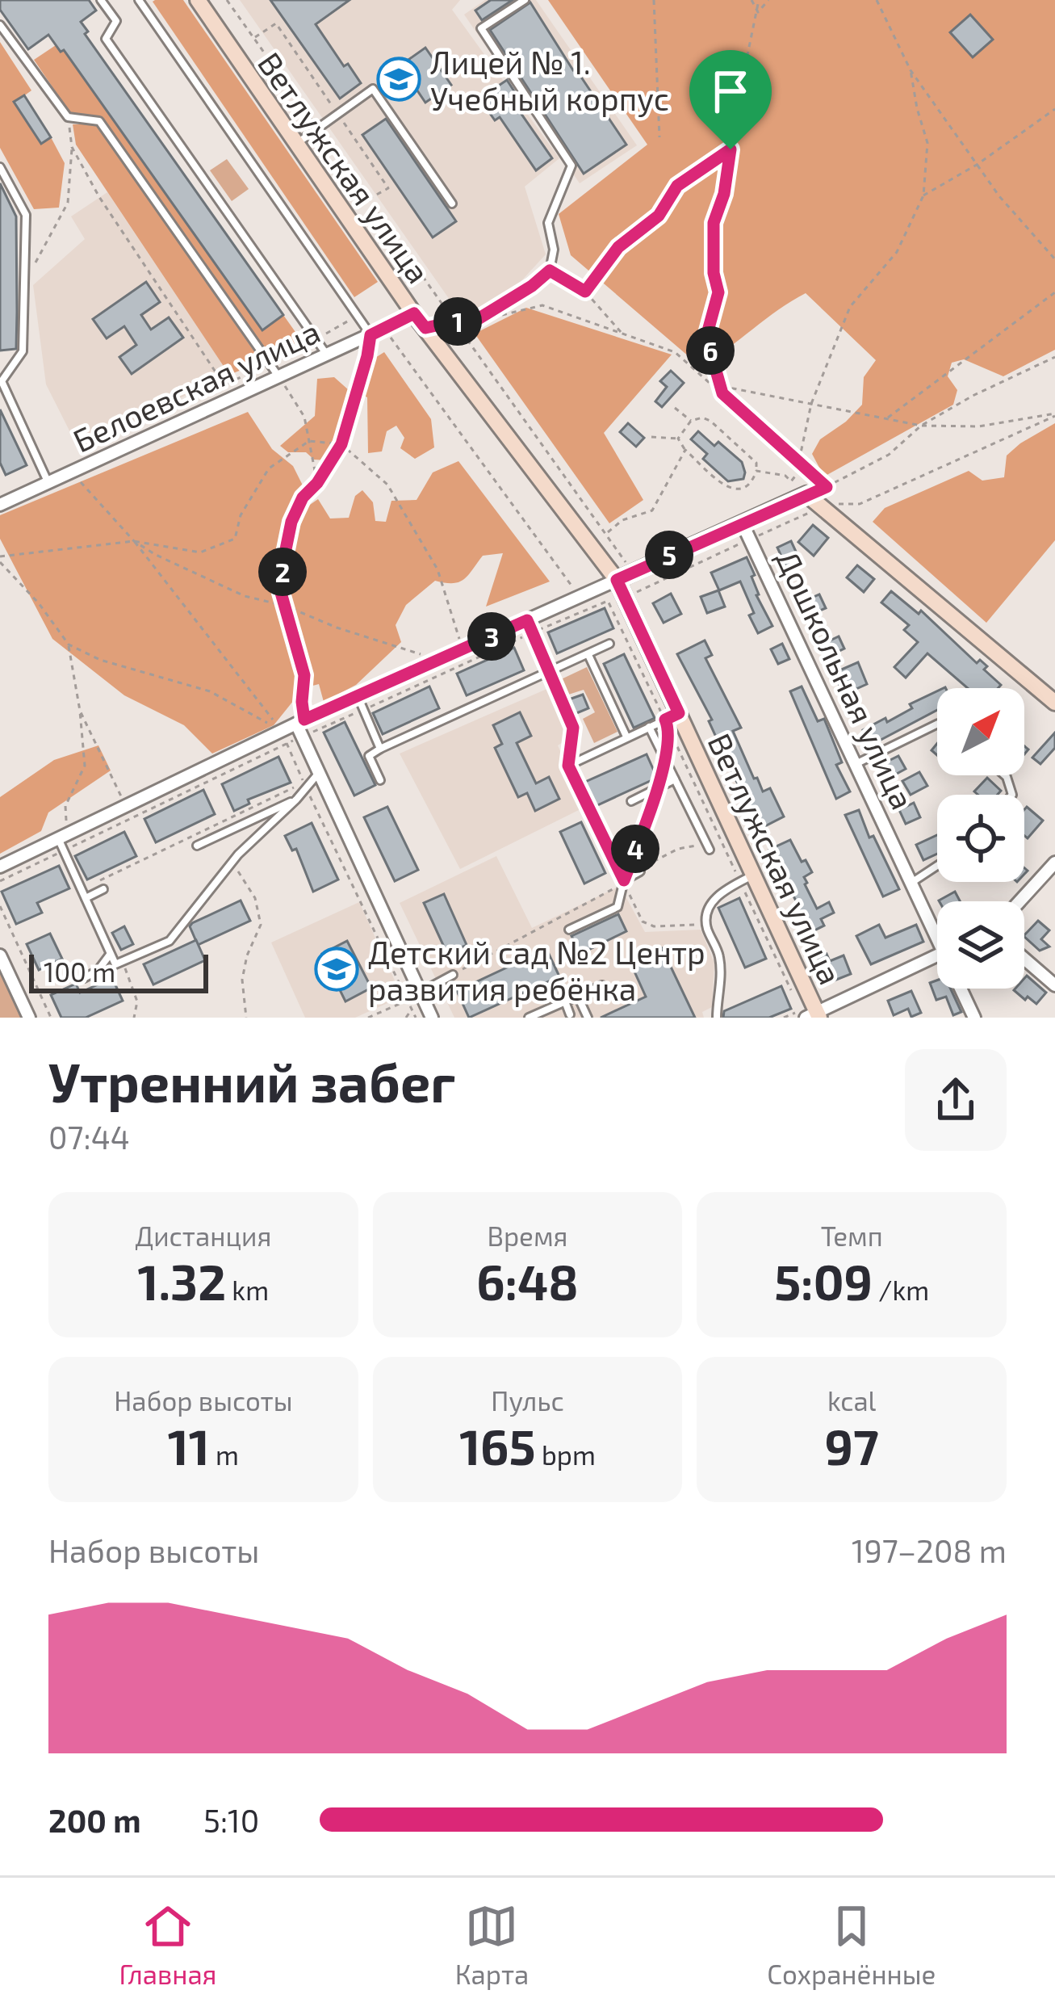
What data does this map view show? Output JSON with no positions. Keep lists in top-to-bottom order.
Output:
{
  "streets": {
    "main road": ["Ветлужская улица"],
    "street": ["Белоевская улица", "Дошкольная улица"]
  },
  "crossings": [
    ["Ветлужская улица", "Белоевская улица"]
  ],
  "places": {
    "school or university": ["Лицей № 1. Учебный корпус", "Детский сад №2 Центр развития ребёнка"]
  },
  "scale_bar": "100 m",
  "north": "top right",
  "page": {
    "pins": [
      "1",
      "6",
      "5",
      "2",
      "3",
      "4"
    ],
    "scale": "100 m",
    "heading": ["Утренний забег", "07:44"],
    "stats": [
      ["Дистанция", "1.32 km"],
      ["Время", "6:48"],
      ["Темп", "5:09 /km"],
      ["Набор высоты", "11 m"],
      ["Пульс", "165 bpm"],
      ["kcal", "97"]
    ],
    "chart": ["Набор высоты", "197–208 m"],
    "list": [
      {
        "name": "200 m",
        "note": "5:10"
      }
    ],
    "tabs": ["Главная", "Карта", "Сохранённые"]
  }
}
